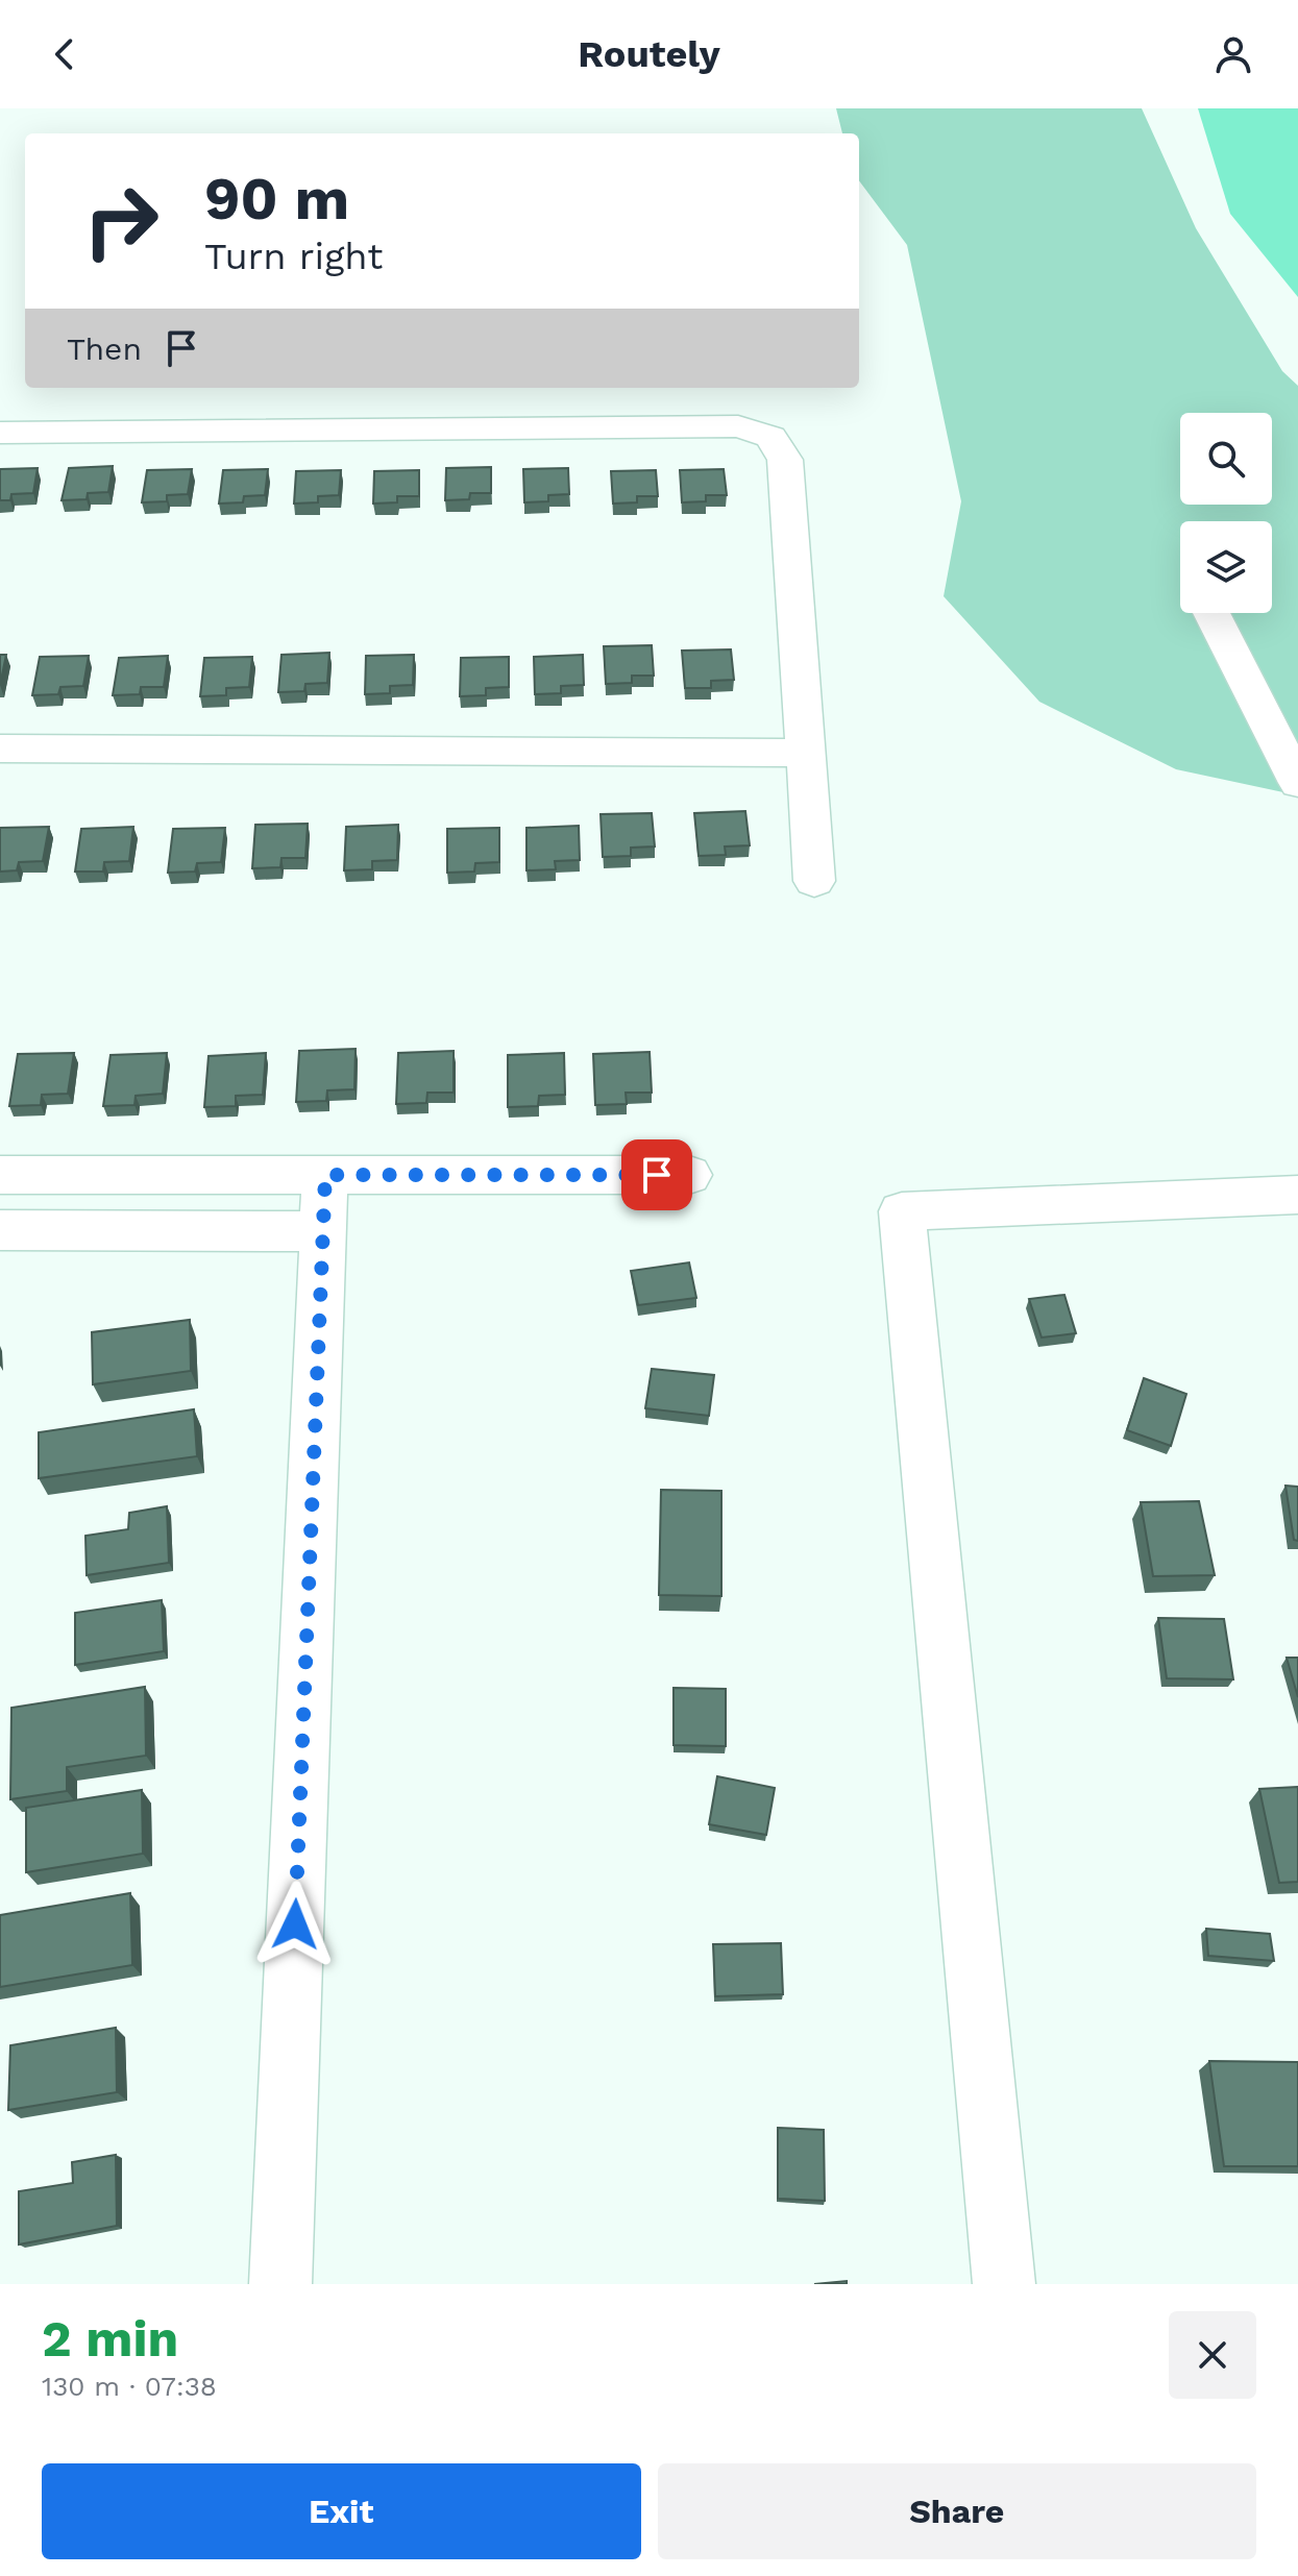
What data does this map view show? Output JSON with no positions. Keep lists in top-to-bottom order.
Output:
{
  "page": {
    "header": "Routely",
    "turn": ["90 m", "Turn right"],
    "then": "Then",
    "heading": ["2 min", "130 m · 07:38"],
    "buttons": ["Exit", "Share"]
  }
}
